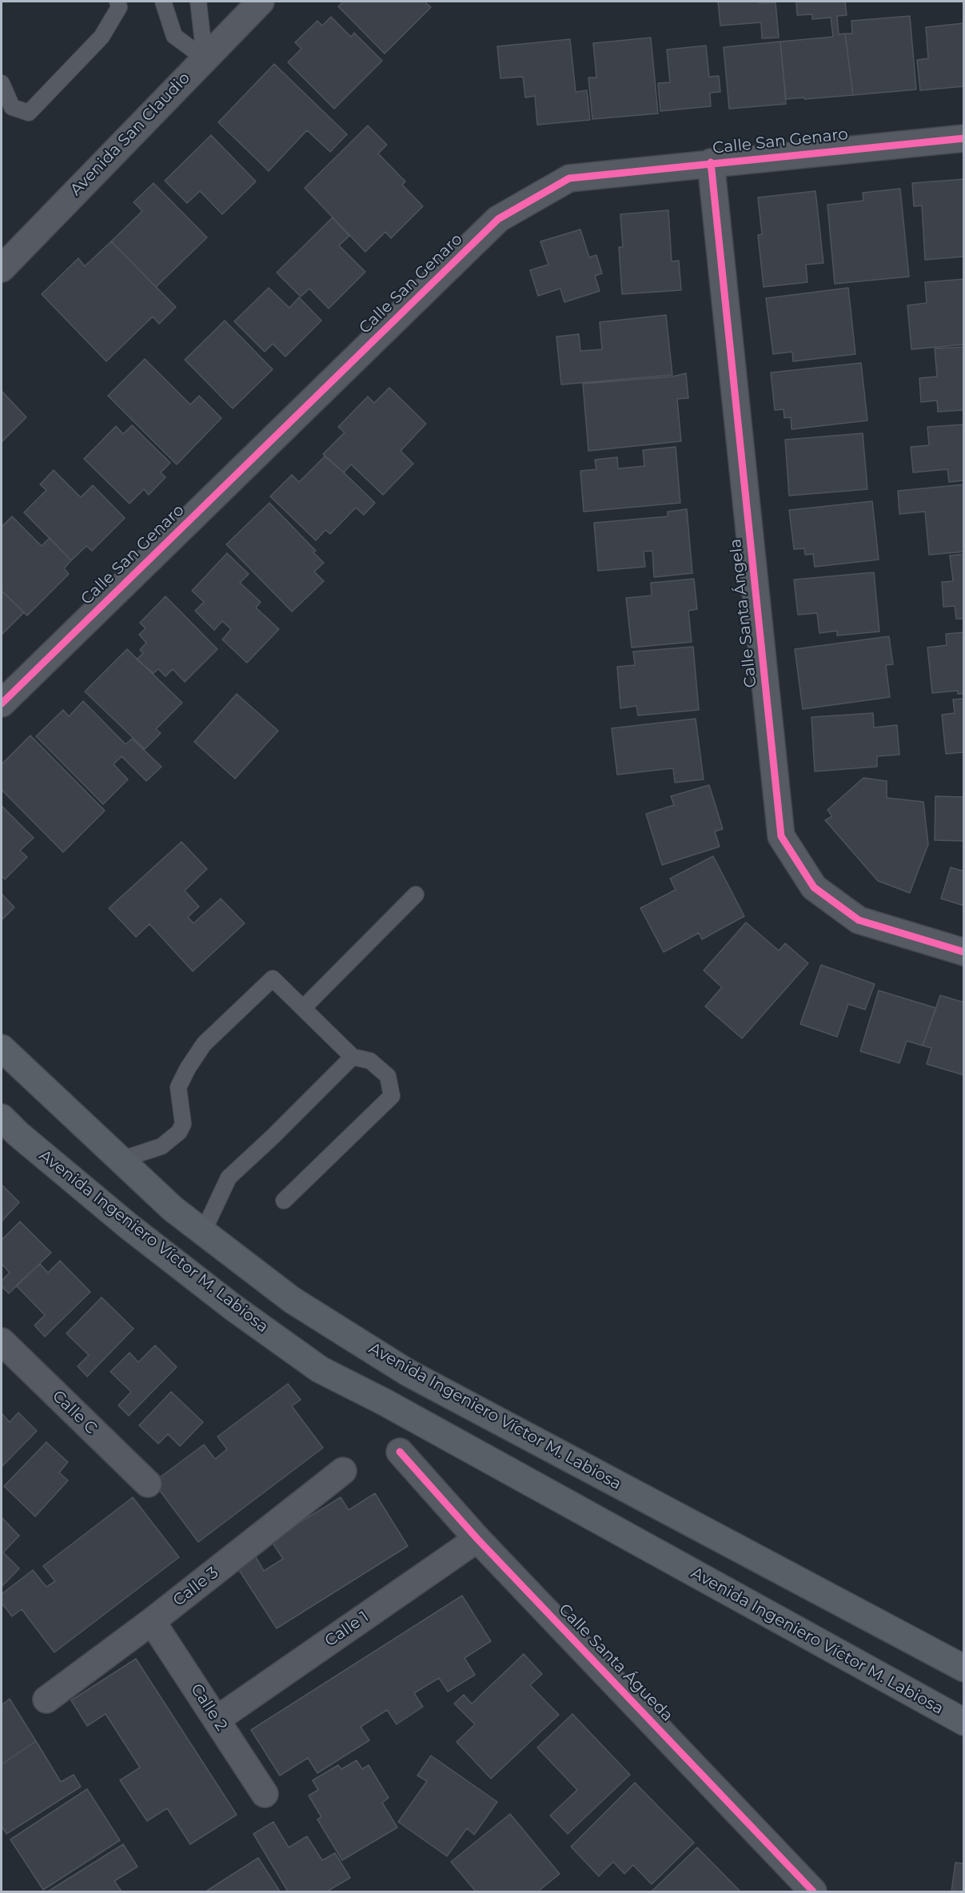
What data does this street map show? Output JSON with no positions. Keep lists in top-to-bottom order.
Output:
{
  "streets": {
    "main road": ["Avenida Ingeniero Víctor M. Labiosa"],
    "street": [
      "Avenida San Claudio",
      "Calle San Genaro",
      "Calle Santa Ángela",
      "Calle C",
      "Calle 3",
      "Calle 1",
      "Calle Santa Águeda",
      "Calle 2"
    ]
  },
  "crossings": [
    ["Calle San Genaro", "Calle Santa Ángela"],
    ["Calle 3", "Calle 2"],
    ["Calle 1", "Calle Santa Águeda"],
    ["Calle 1", "Calle 2"]
  ]
}
